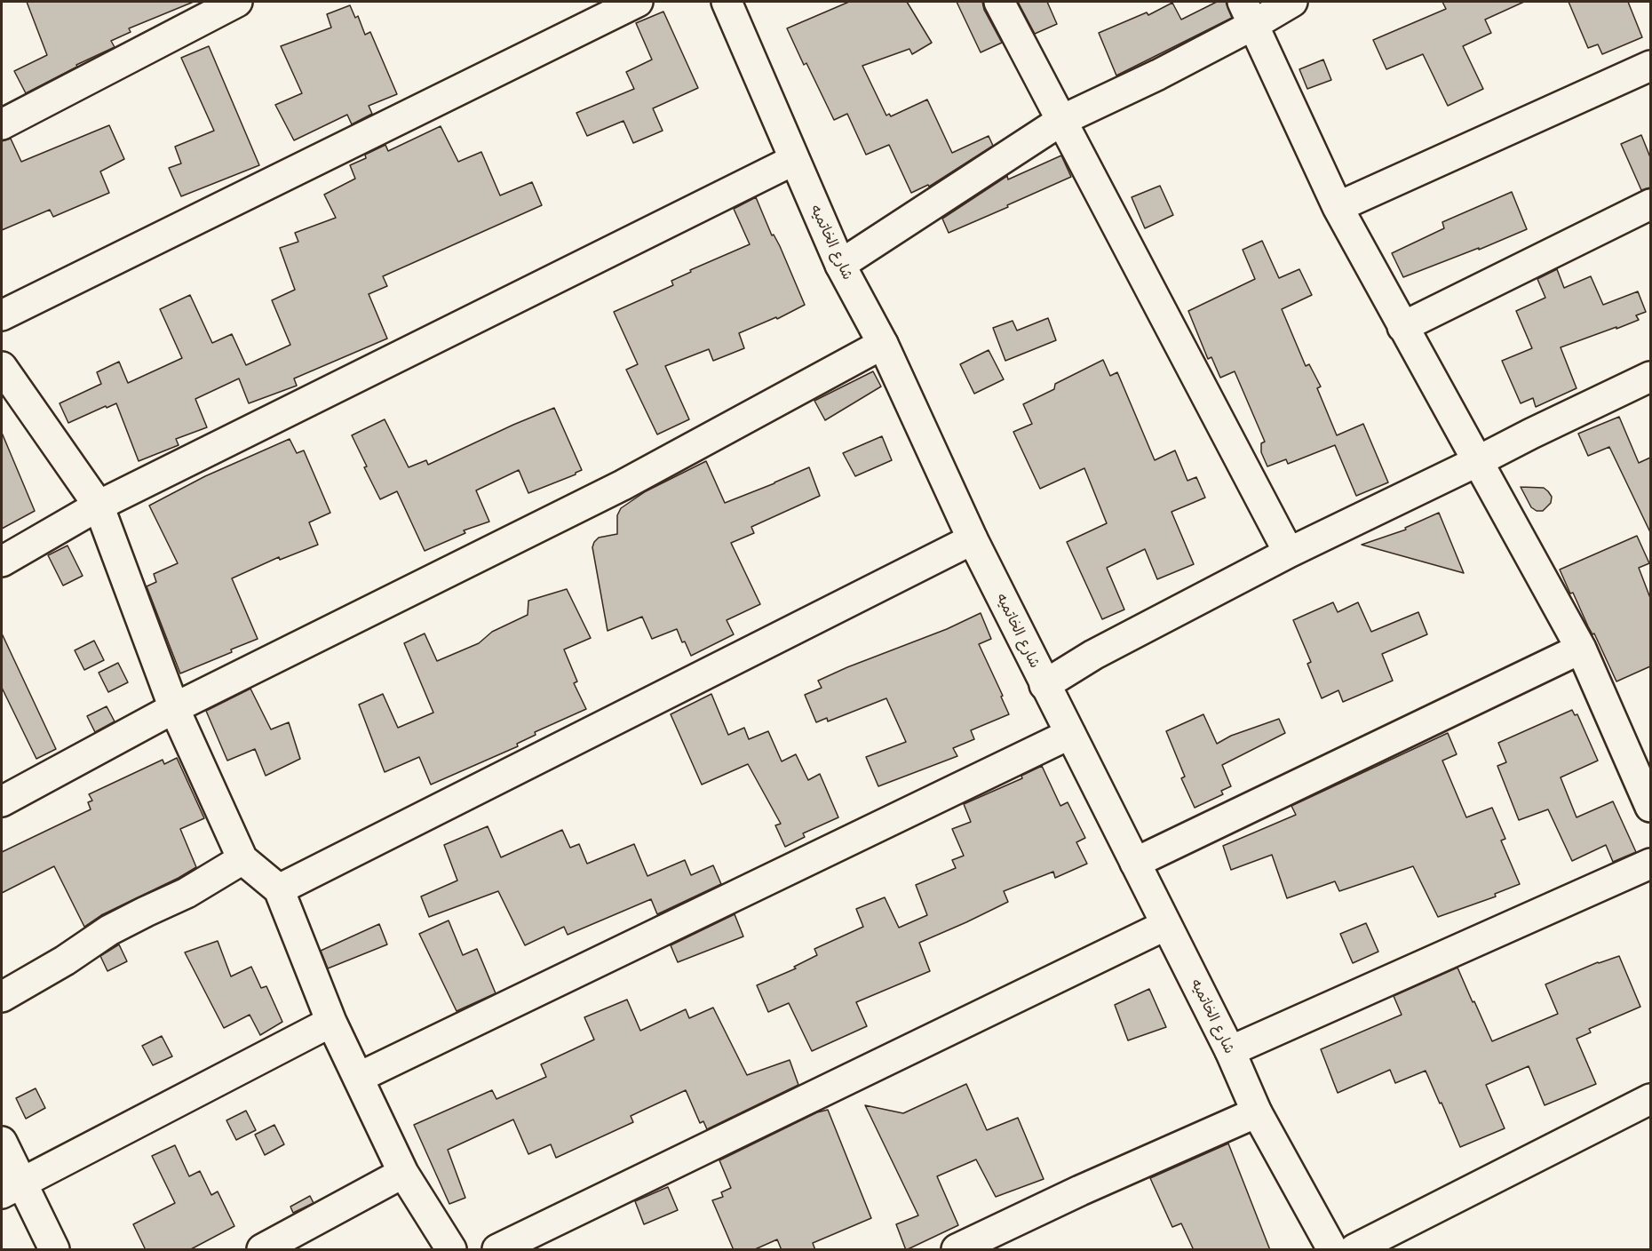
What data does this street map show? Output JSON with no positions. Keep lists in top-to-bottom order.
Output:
{
  "streets": {
    "street": ["شارع الخاتميه"]
  }
}
